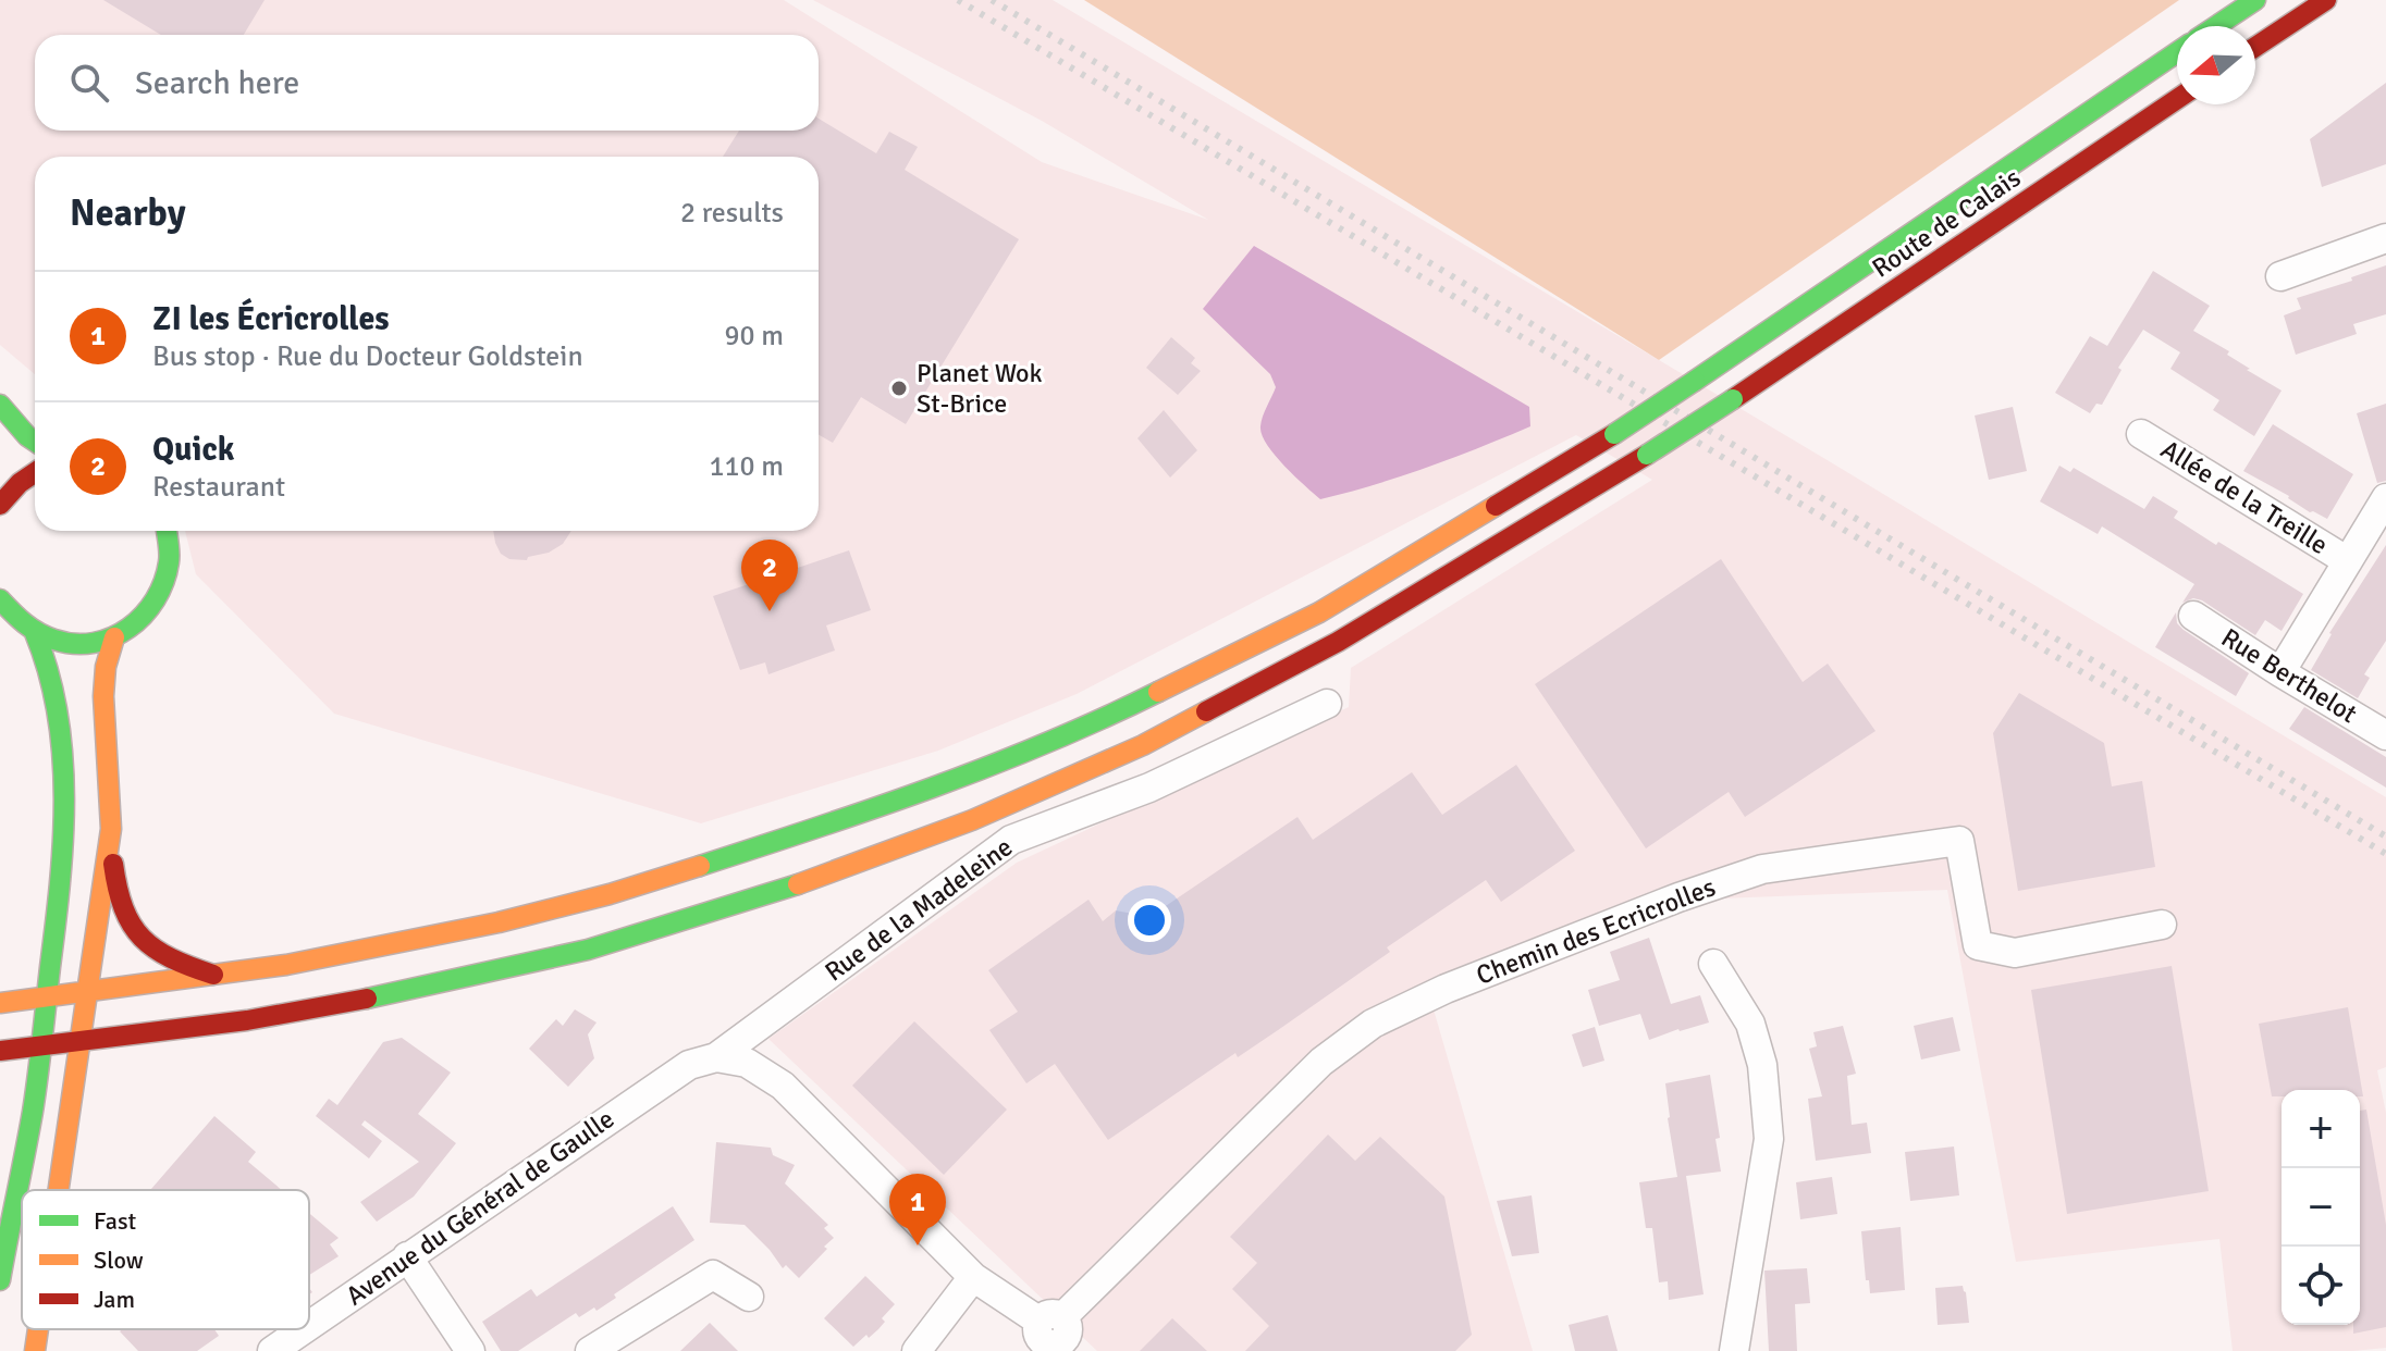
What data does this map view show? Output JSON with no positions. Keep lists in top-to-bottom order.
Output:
{
  "streets": {
    "main road": ["Route de Calais"],
    "street": [
      "Allée de la Treille",
      "Rue Berthelot",
      "Rue de la Madeleine",
      "Chemin des Ecricrolles",
      "Avenue du Général de Gaulle"
    ]
  },
  "crossings": [
    ["Rue de la Madeleine", "Avenue du Général de Gaulle"]
  ],
  "places": ["Planet Wok St-Brice"],
  "legend": ["Fast", "Slow", "Jam"],
  "north": "left",
  "page": {
    "search": "Search here",
    "heading": ["Nearby", "2 results"],
    "list": [
      {
        "mark": "1",
        "name": "ZI les Écricrolles",
        "note": "Bus stop · Rue du Docteur Goldstein",
        "value": "90 m"
      },
      {
        "mark": "2",
        "name": "Quick",
        "note": "Restaurant",
        "value": "110 m"
      }
    ],
    "pins": ["2", "1"],
    "map_buttons": ["+", "−"]
  }
}
